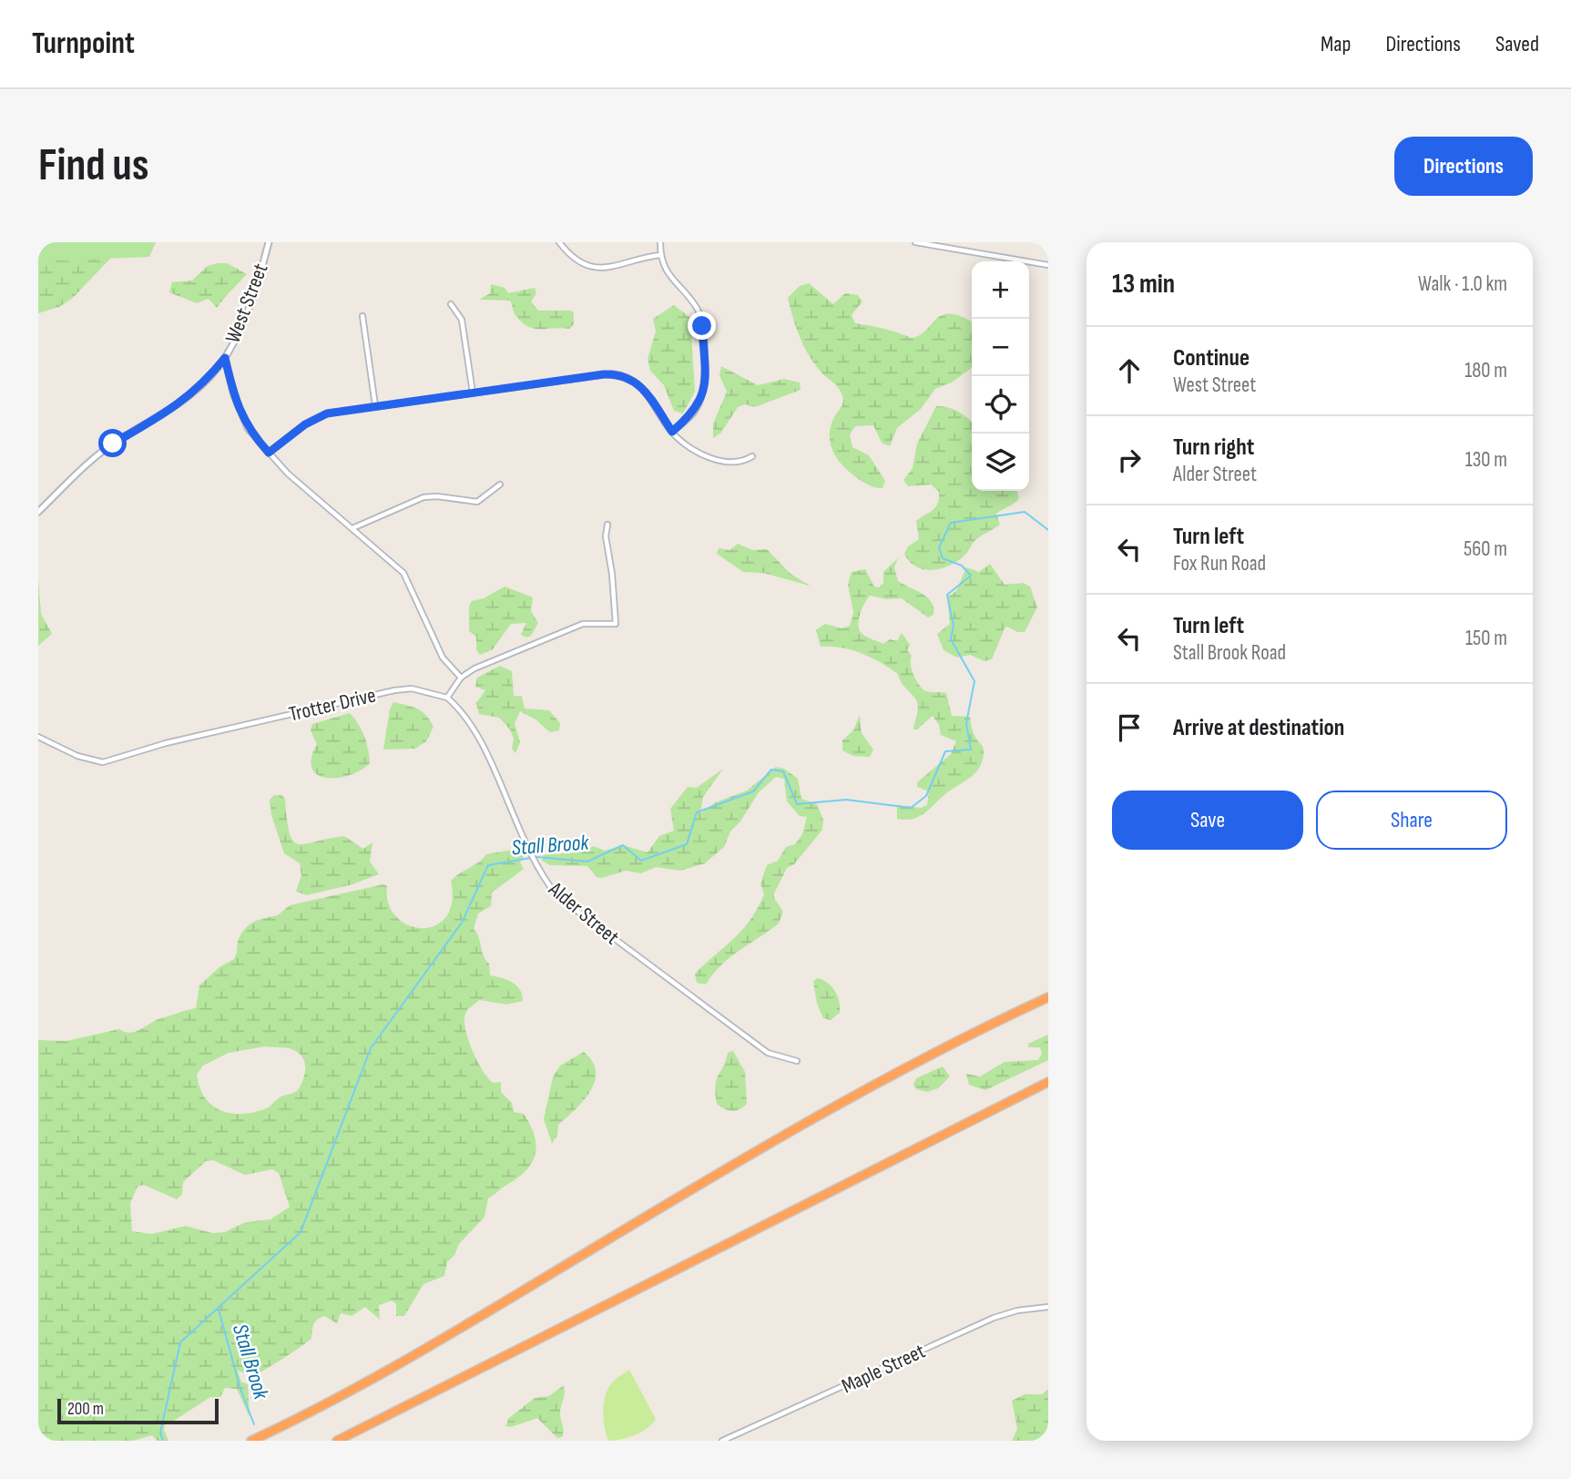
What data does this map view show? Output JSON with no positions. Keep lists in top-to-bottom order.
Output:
{
  "streets": {
    "street": [
      "West Street",
      "Trotter Drive",
      "Alder Street",
      "Maple Street"
    ]
  },
  "crossings": [
    ["Trotter Drive", "Alder Street"]
  ],
  "water": ["Stall Brook"],
  "scale_bar": "200 m",
  "page": {
    "header": "Turnpoint",
    "nav": ["Map", "Directions", "Saved"],
    "buttons": [
      "Directions",
      ["Save", "Share"]
    ],
    "title": "Find us",
    "heading": ["13 min", "Walk · 1.0 km"],
    "map_buttons": ["+", "−"],
    "list": [
      ["Continue", "West Street", "180 m"],
      ["Turn right", "Alder Street", "130 m"],
      ["Turn left", "Fox Run Road", "560 m"],
      ["Turn left", "Stall Brook Road", "150 m"],
      "Arrive at destination"
    ],
    "scale": "200 m"
  }
}
